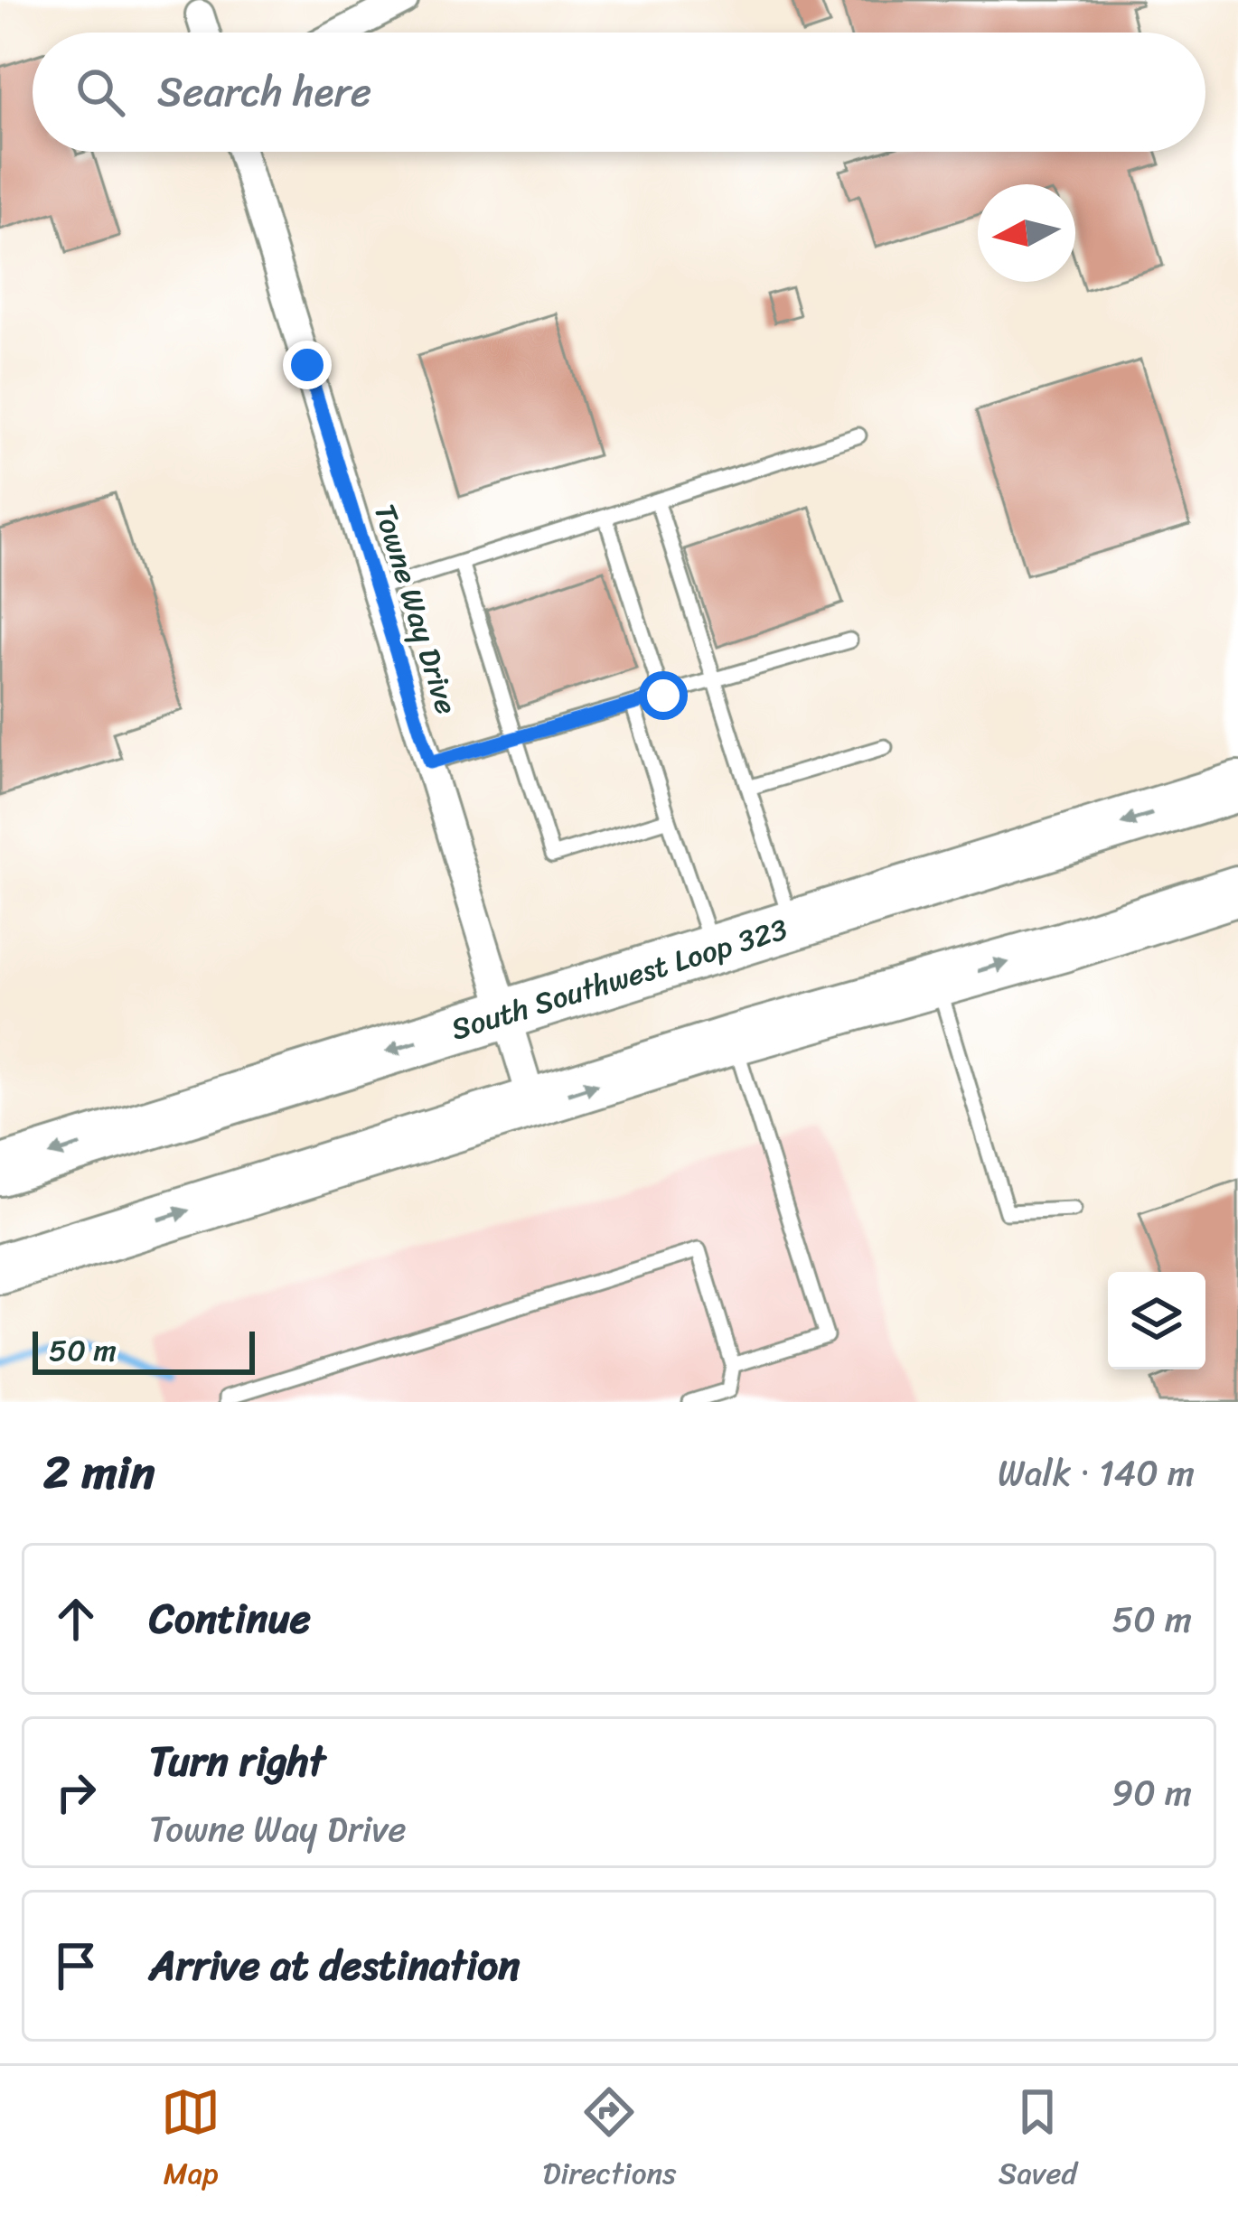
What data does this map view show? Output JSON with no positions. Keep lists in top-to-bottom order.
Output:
{
  "streets": {
    "highway": ["South Southwest Loop 323"],
    "street": ["Towne Way Drive"]
  },
  "crossings": [
    ["Towne Way Drive", "South Southwest Loop 323"]
  ],
  "scale_bar": "50 m",
  "north": "left",
  "page": {
    "search": "Search here",
    "scale": "50 m",
    "heading": ["2 min", "Walk · 140 m"],
    "list": [
      ["Continue", "50 m"],
      ["Turn right", "Towne Way Drive", "90 m"],
      "Arrive at destination"
    ],
    "nav": ["Map", "Directions", "Saved"]
  }
}
